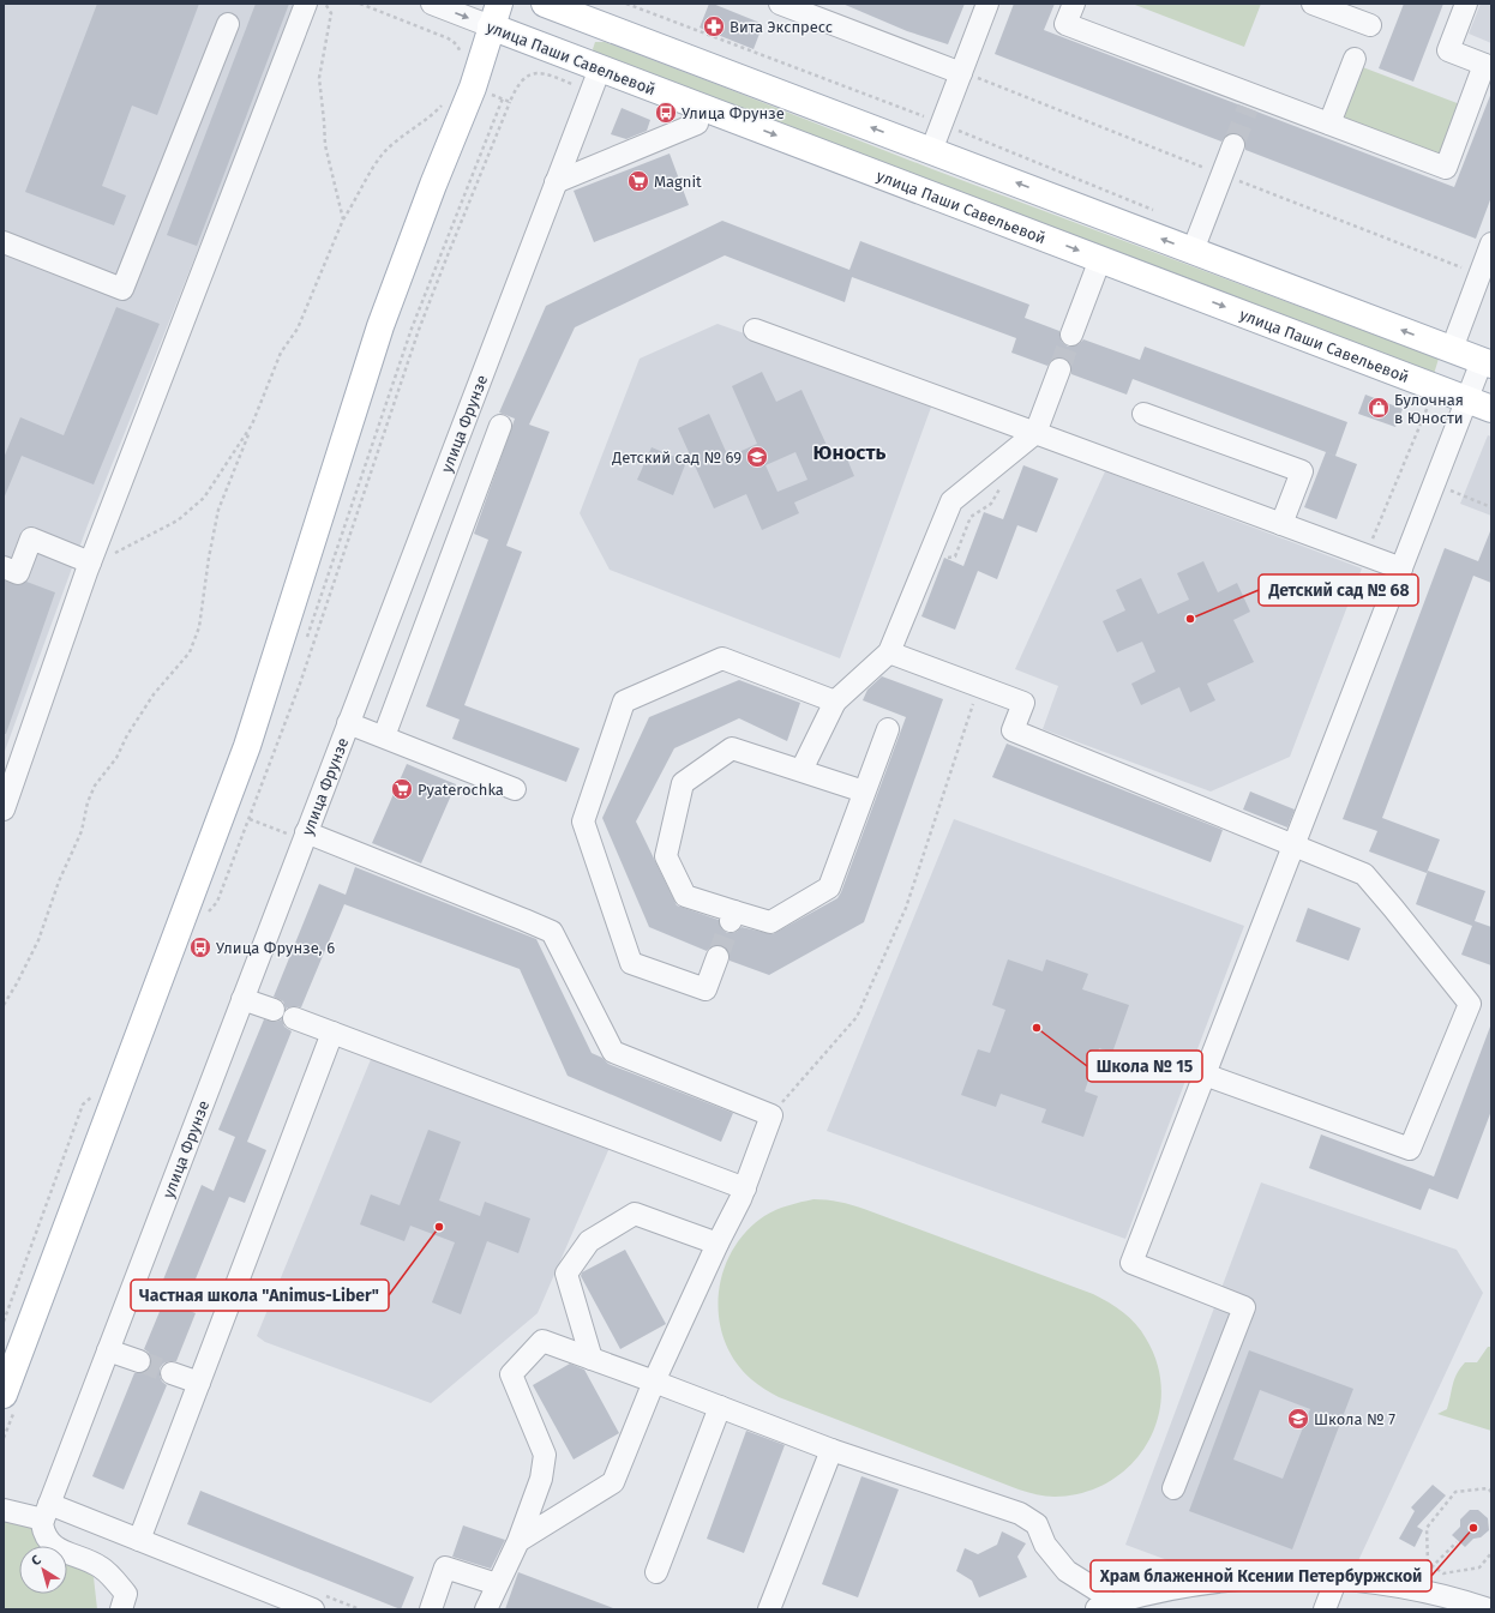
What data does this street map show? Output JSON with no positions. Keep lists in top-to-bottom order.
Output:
{
  "streets": {
    "main road": ["улица Паши Савельевой"],
    "street": ["улица Фрунзе"]
  },
  "crossings": [
    ["улица Паши Савельевой", "улица Фрунзе"]
  ],
  "districts": ["Юность"],
  "places": {
    "pharmacy": ["Вита Экспресс"],
    "bus stop": ["Улица Фрунзе", "Улица Фрунзе, 6"],
    "supermarket": ["Magnit", "Pyaterochka"],
    "shop": ["Булочная в Юности"],
    "school or university": ["Детский сад № 69", "Школа № 7"],
    "other": [
      "Детский сад № 68",
      "Школа № 15",
      "Частная школа \"Animus-Liber\"",
      "Храм блаженной Ксении Петербуржской"
    ]
  },
  "north": "top left"
}
